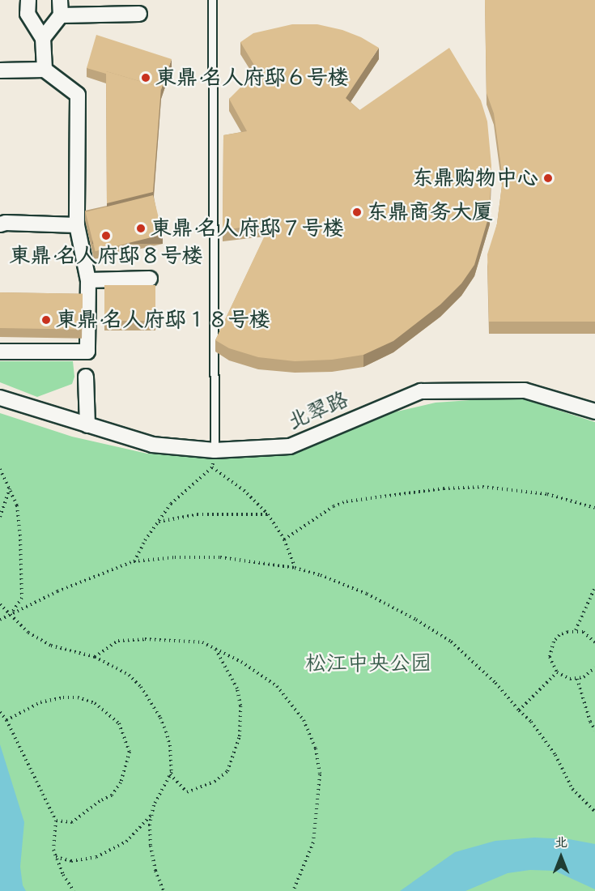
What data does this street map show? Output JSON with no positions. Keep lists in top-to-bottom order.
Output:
{
  "streets": {
    "street": ["北翠路"]
  },
  "parks": ["松江中央公园"],
  "places": [
    "東鼎·名人府邸６号楼",
    "东鼎购物中心",
    "东鼎商务大厦",
    "東鼎·名人府邸７号楼",
    "東鼎·名人府邸８号楼",
    "東鼎·名人府邸１８号楼"
  ],
  "north": "top"
}
